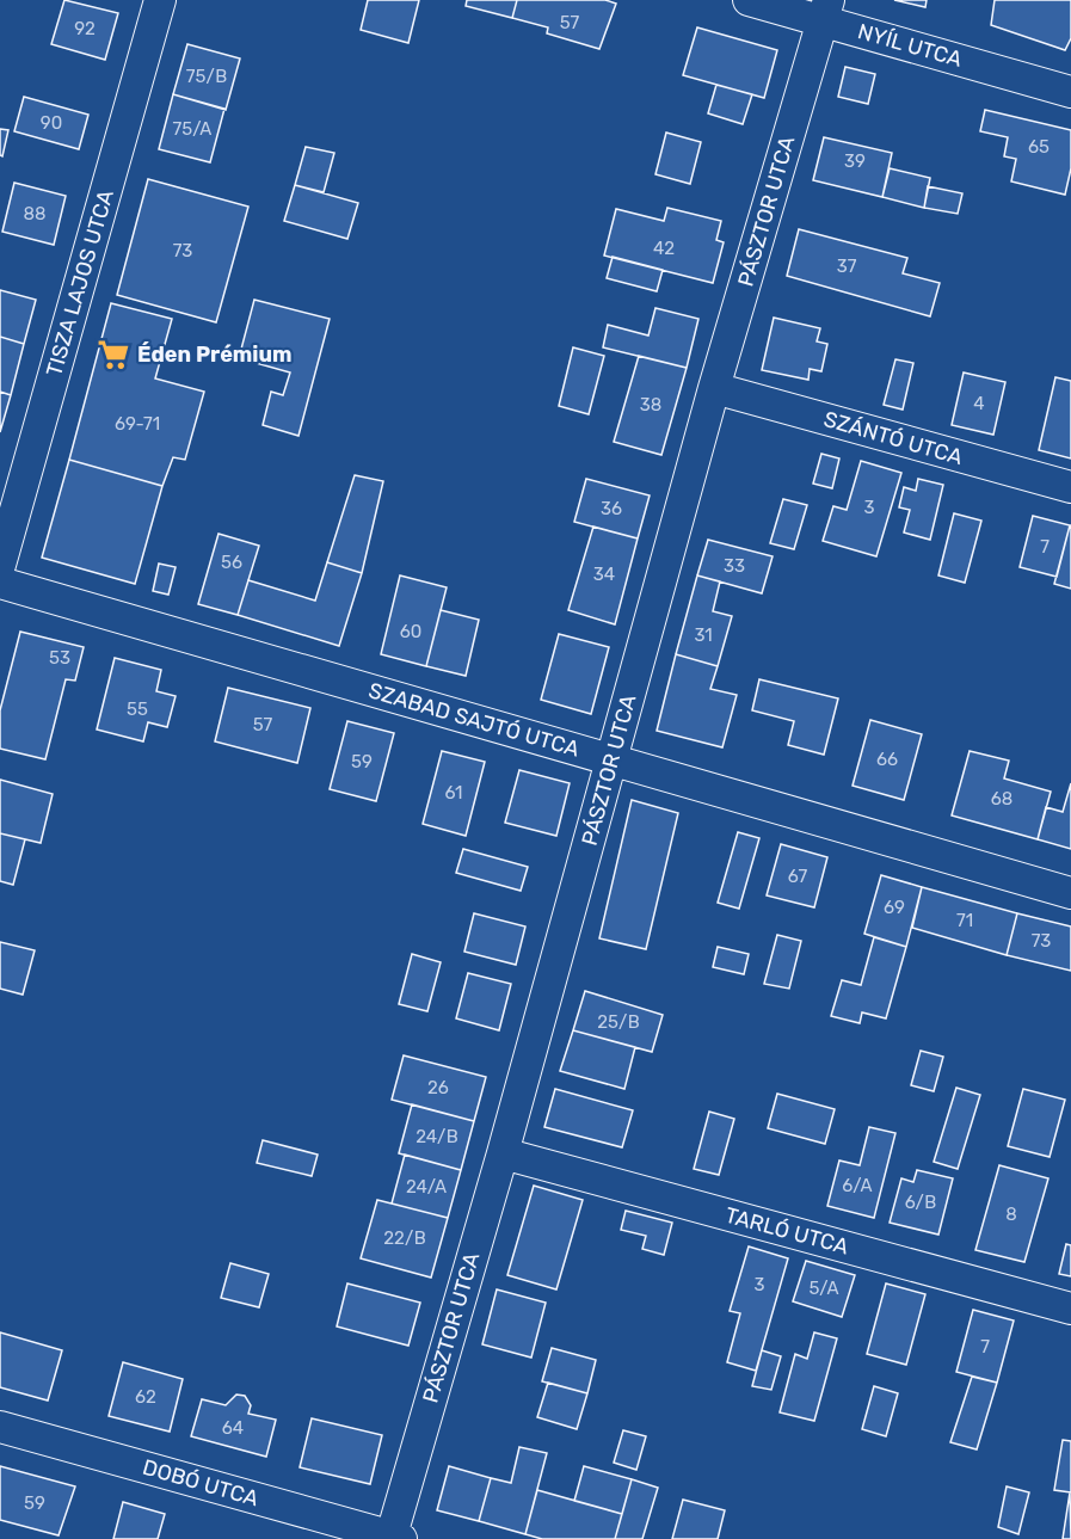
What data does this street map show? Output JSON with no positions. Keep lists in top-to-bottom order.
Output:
{
  "streets": {
    "street": [
      "NYÍL UTCA",
      "PÁSZTOR UTCA",
      "TISZA LAJOS UTCA",
      "SZÁNTÓ UTCA",
      "SZABAD SAJTÓ UTCA",
      "TARLÓ UTCA",
      "DOBÓ UTCA"
    ]
  },
  "crossings": [
    ["NYÍL UTCA", "PÁSZTOR UTCA"],
    ["PÁSZTOR UTCA", "SZÁNTÓ UTCA"],
    ["PÁSZTOR UTCA", "SZABAD SAJTÓ UTCA"],
    ["PÁSZTOR UTCA", "TARLÓ UTCA"],
    ["PÁSZTOR UTCA", "DOBÓ UTCA"]
  ],
  "places": {
    "supermarket": ["Éden Prémium"]
  },
  "house_numbers": [
    "57",
    "92",
    "75/B",
    "90",
    "75/A",
    "65",
    "39",
    "88",
    "42",
    "73",
    "37",
    "4",
    "38",
    "69-71",
    "3",
    "36",
    "7",
    "56",
    "33",
    "34",
    "60",
    "31",
    "53",
    "55",
    "57",
    "66",
    "59",
    "61",
    "68",
    "67",
    "69",
    "71",
    "73",
    "25/B",
    "26",
    "24/B",
    "6/A",
    "24/A",
    "6/B",
    "8",
    "22/B",
    "3",
    "5/A",
    "7",
    "62",
    "64",
    "59"
  ]
}
